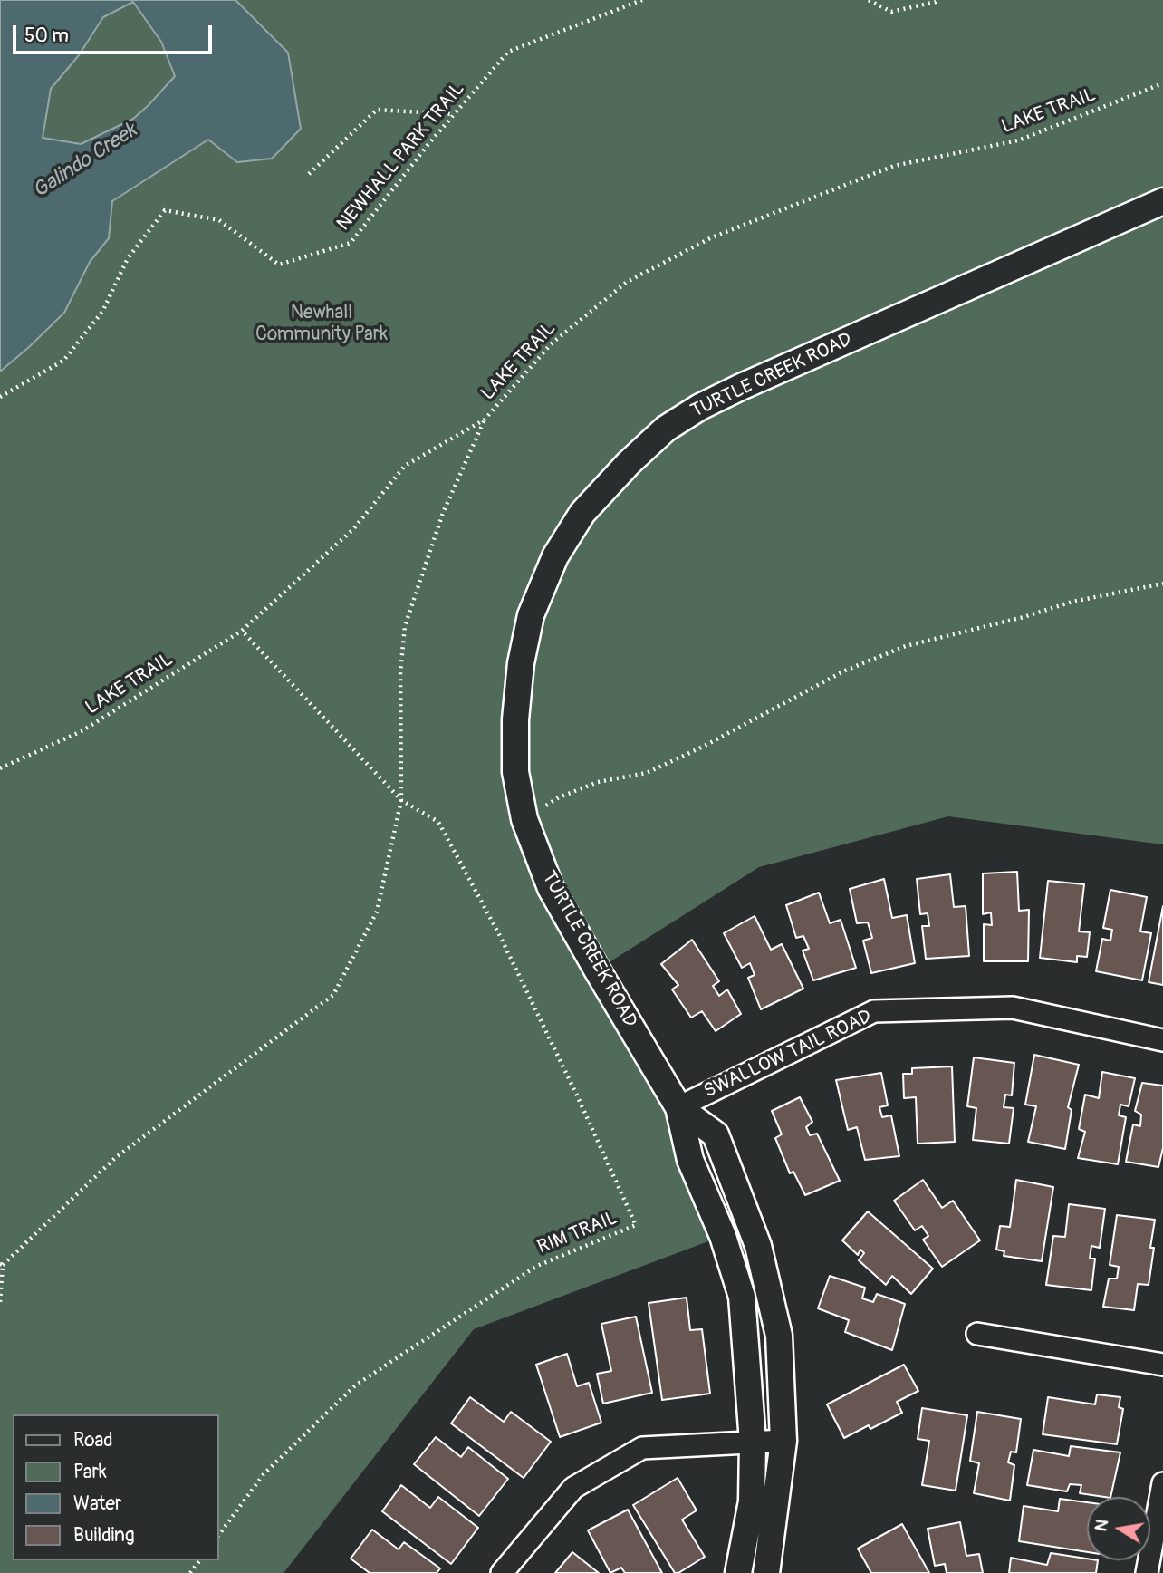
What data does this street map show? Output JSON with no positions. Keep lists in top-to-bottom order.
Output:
{
  "streets": {
    "street": ["TURTLE CREEK ROAD", "SWALLOW TAIL ROAD"],
    "path": ["LAKE TRAIL", "NEWHALL PARK TRAIL", "RIM TRAIL"]
  },
  "crossings": [
    ["TURTLE CREEK ROAD", "SWALLOW TAIL ROAD"]
  ],
  "water": ["Galindo Creek"],
  "parks": ["Newhall Community Park"],
  "legend": [
    "Road",
    "Park",
    "Water",
    "Building"
  ],
  "scale_bar": "50 m",
  "north": "left"
}
